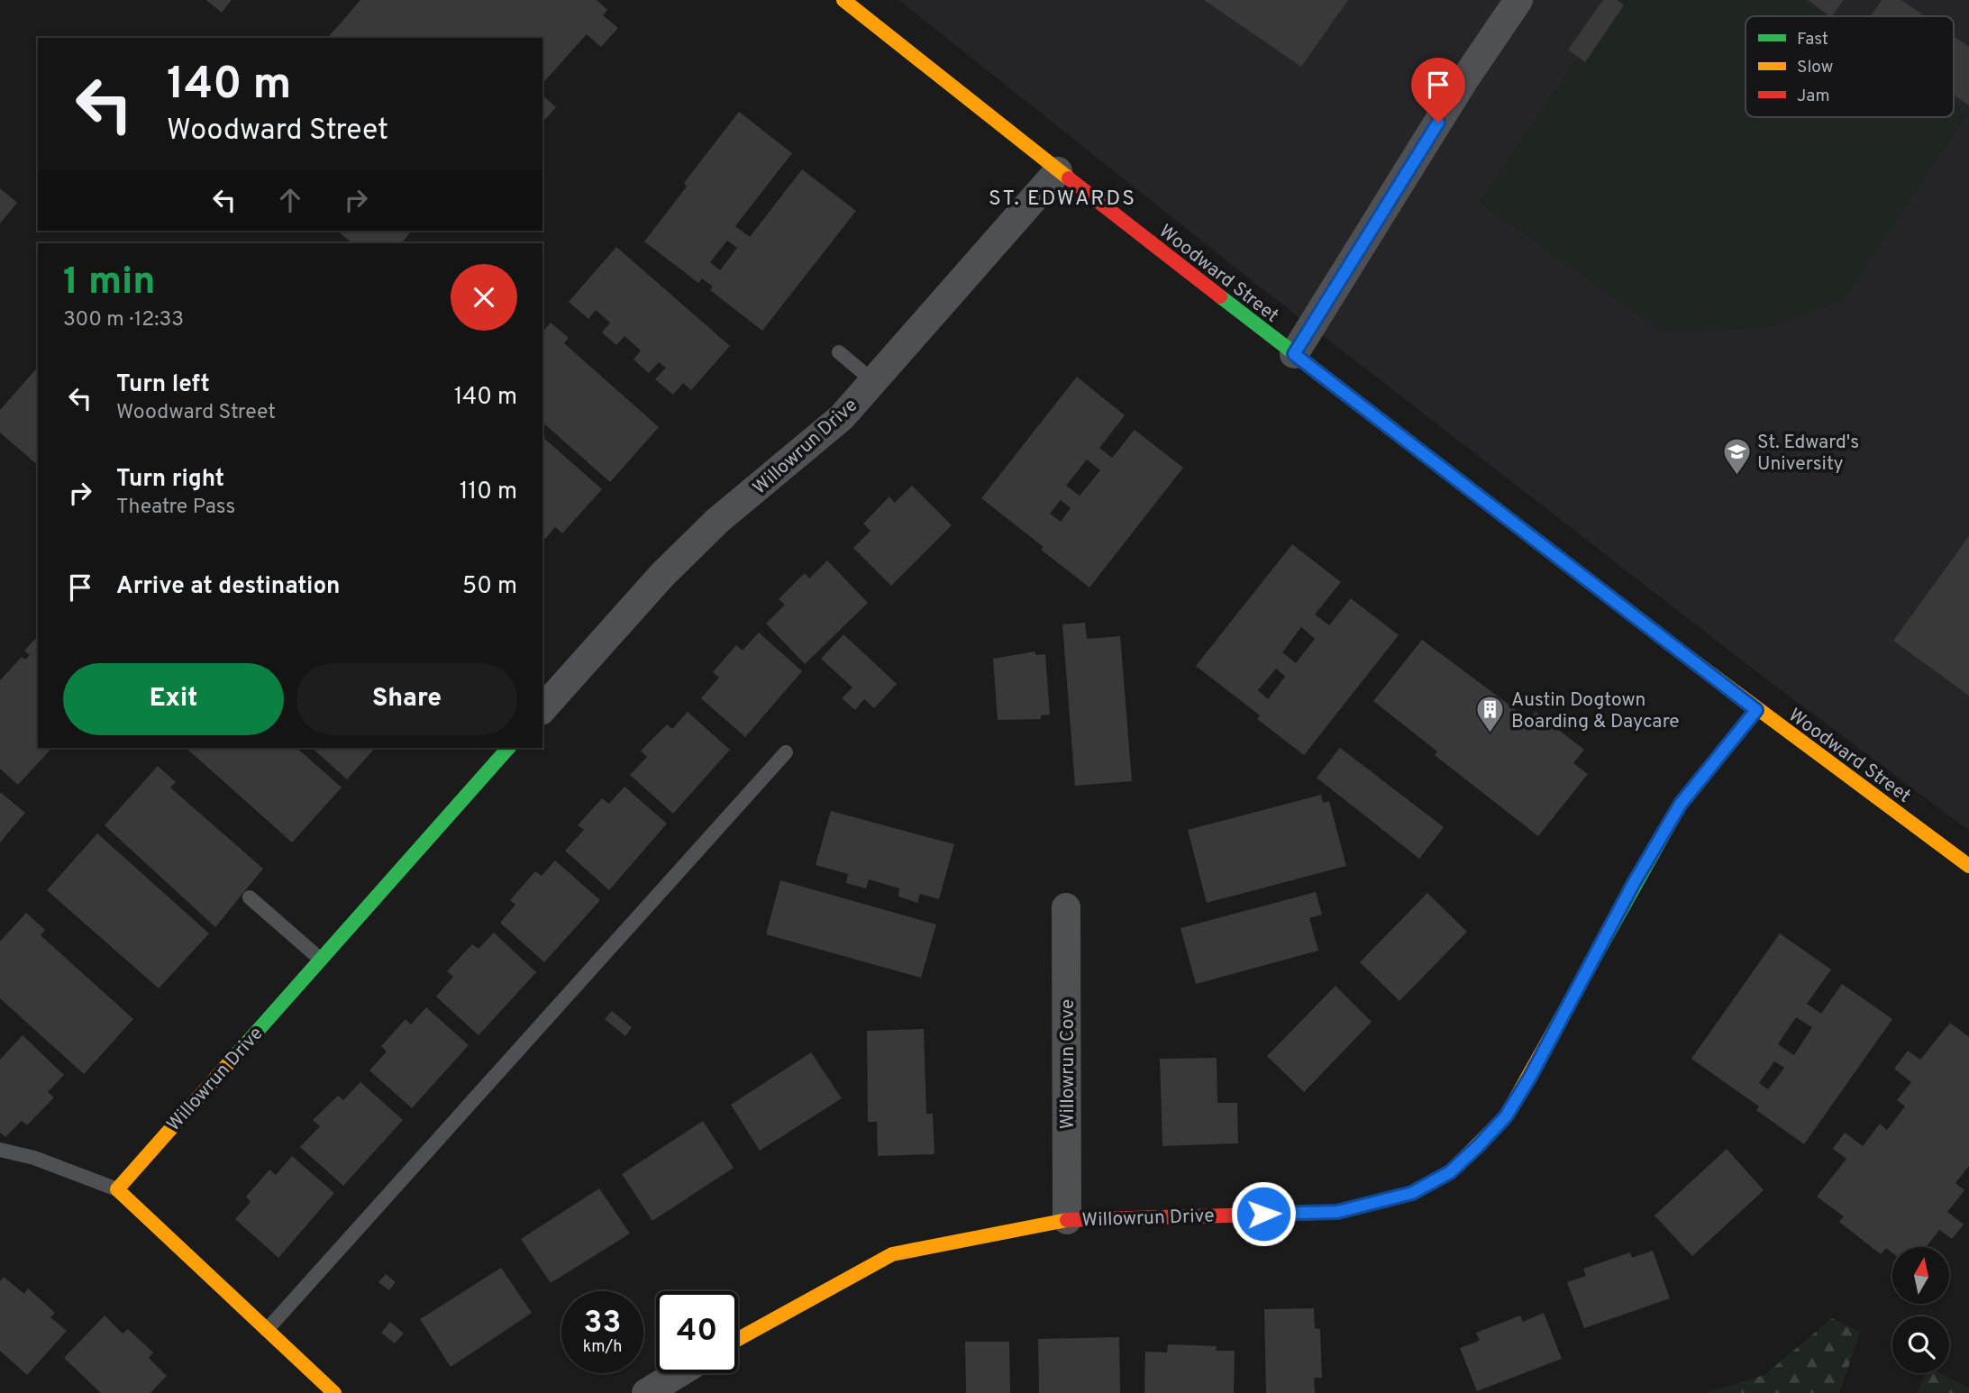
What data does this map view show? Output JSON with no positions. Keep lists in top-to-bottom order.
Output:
{
  "streets": {
    "street": ["Woodward Street", "Willowrun Drive", "Willowrun Cove"]
  },
  "crossings": [
    ["Woodward Street", "Willowrun Drive"],
    ["Willowrun Drive", "Willowrun Cove"]
  ],
  "districts": ["ST. EDWARDS"],
  "places": {
    "school or university": ["St. Edward's University"],
    "building": ["Austin Dogtown Boarding & Daycare"]
  },
  "legend": ["Fast", "Slow", "Jam"],
  "north": "top",
  "page": {
    "turn": ["140 m", "Woodward Street"],
    "heading": ["1 min", "300 m · 12:33"],
    "list": [
      {
        "name": "Turn left",
        "note": "Woodward Street",
        "value": "140 m"
      },
      {
        "name": "Turn right",
        "note": "Theatre Pass",
        "value": "110 m"
      },
      {
        "name": "Arrive at destination",
        "value": "50 m"
      }
    ],
    "buttons": ["Exit", "Share"],
    "speed": "33 km/h",
    "limit": "40"
  }
}
